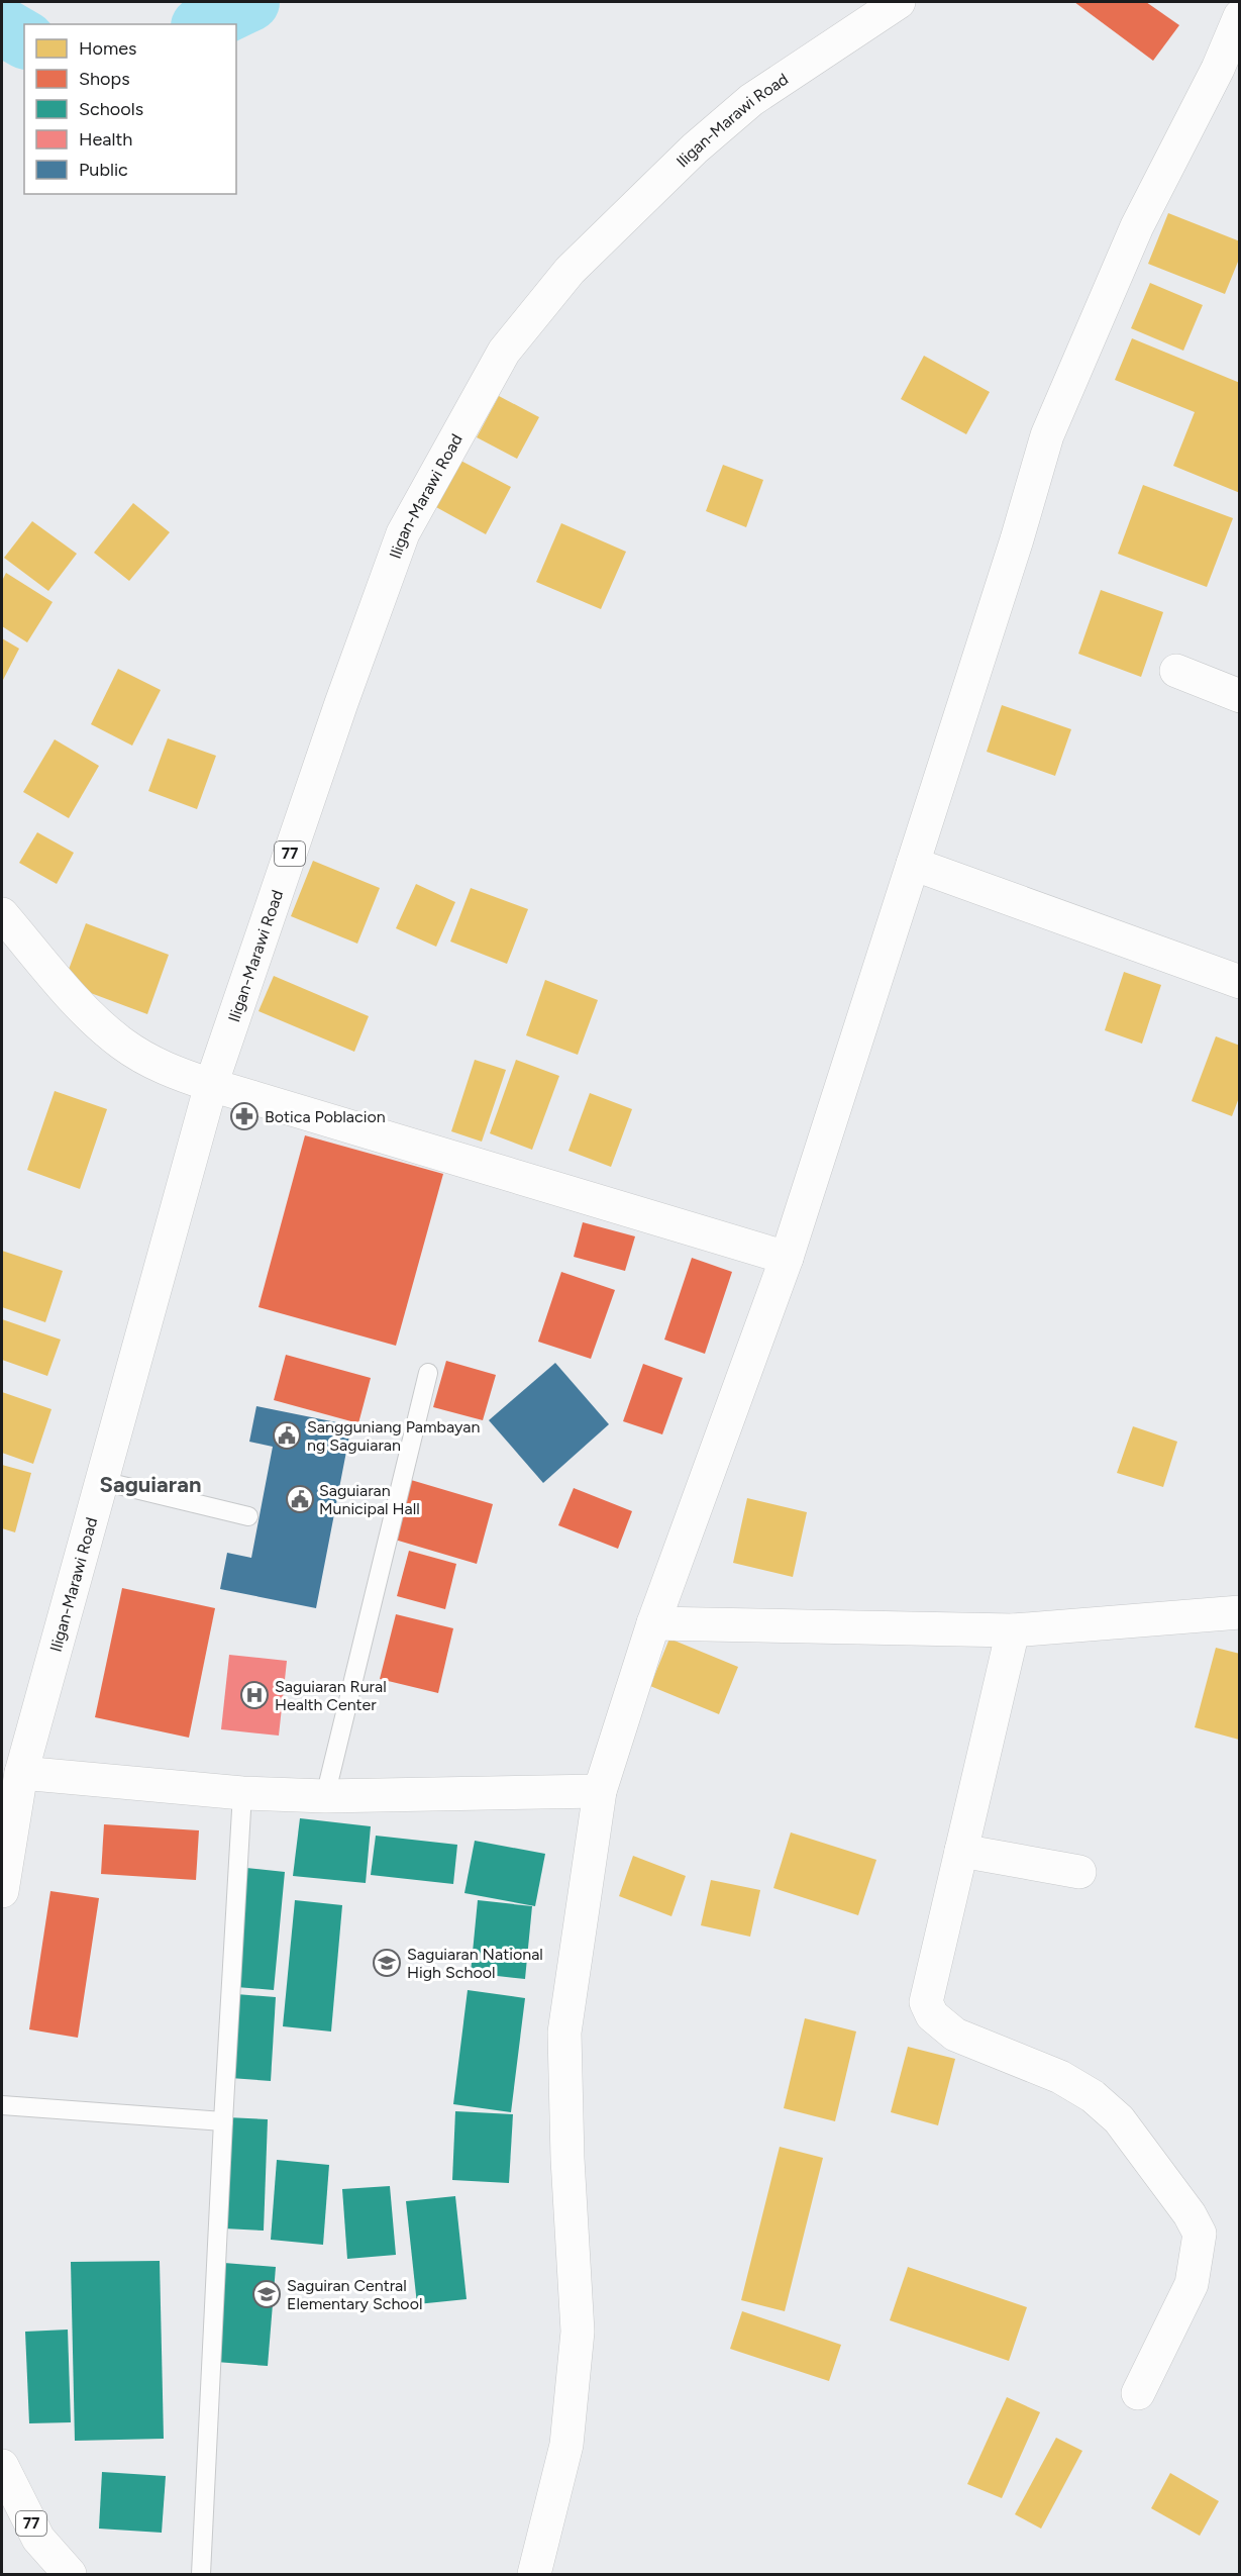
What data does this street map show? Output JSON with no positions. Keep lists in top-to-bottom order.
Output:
{
  "streets": {
    "main road": ["Iligan-Marawi Road", "77"]
  },
  "districts": ["Saguiaran"],
  "places": {
    "pharmacy": ["Botica Poblacion"],
    "public building": ["Sangguniang Pambayan ng Saguiaran", "Saguiaran Municipal Hall"],
    "hospital": ["Saguiaran Rural Health Center"],
    "school or university": ["Saguiaran National High School", "Saguiran Central Elementary School"]
  },
  "legend": [
    "Homes",
    "Shops",
    "Schools",
    "Health",
    "Public"
  ]
}
